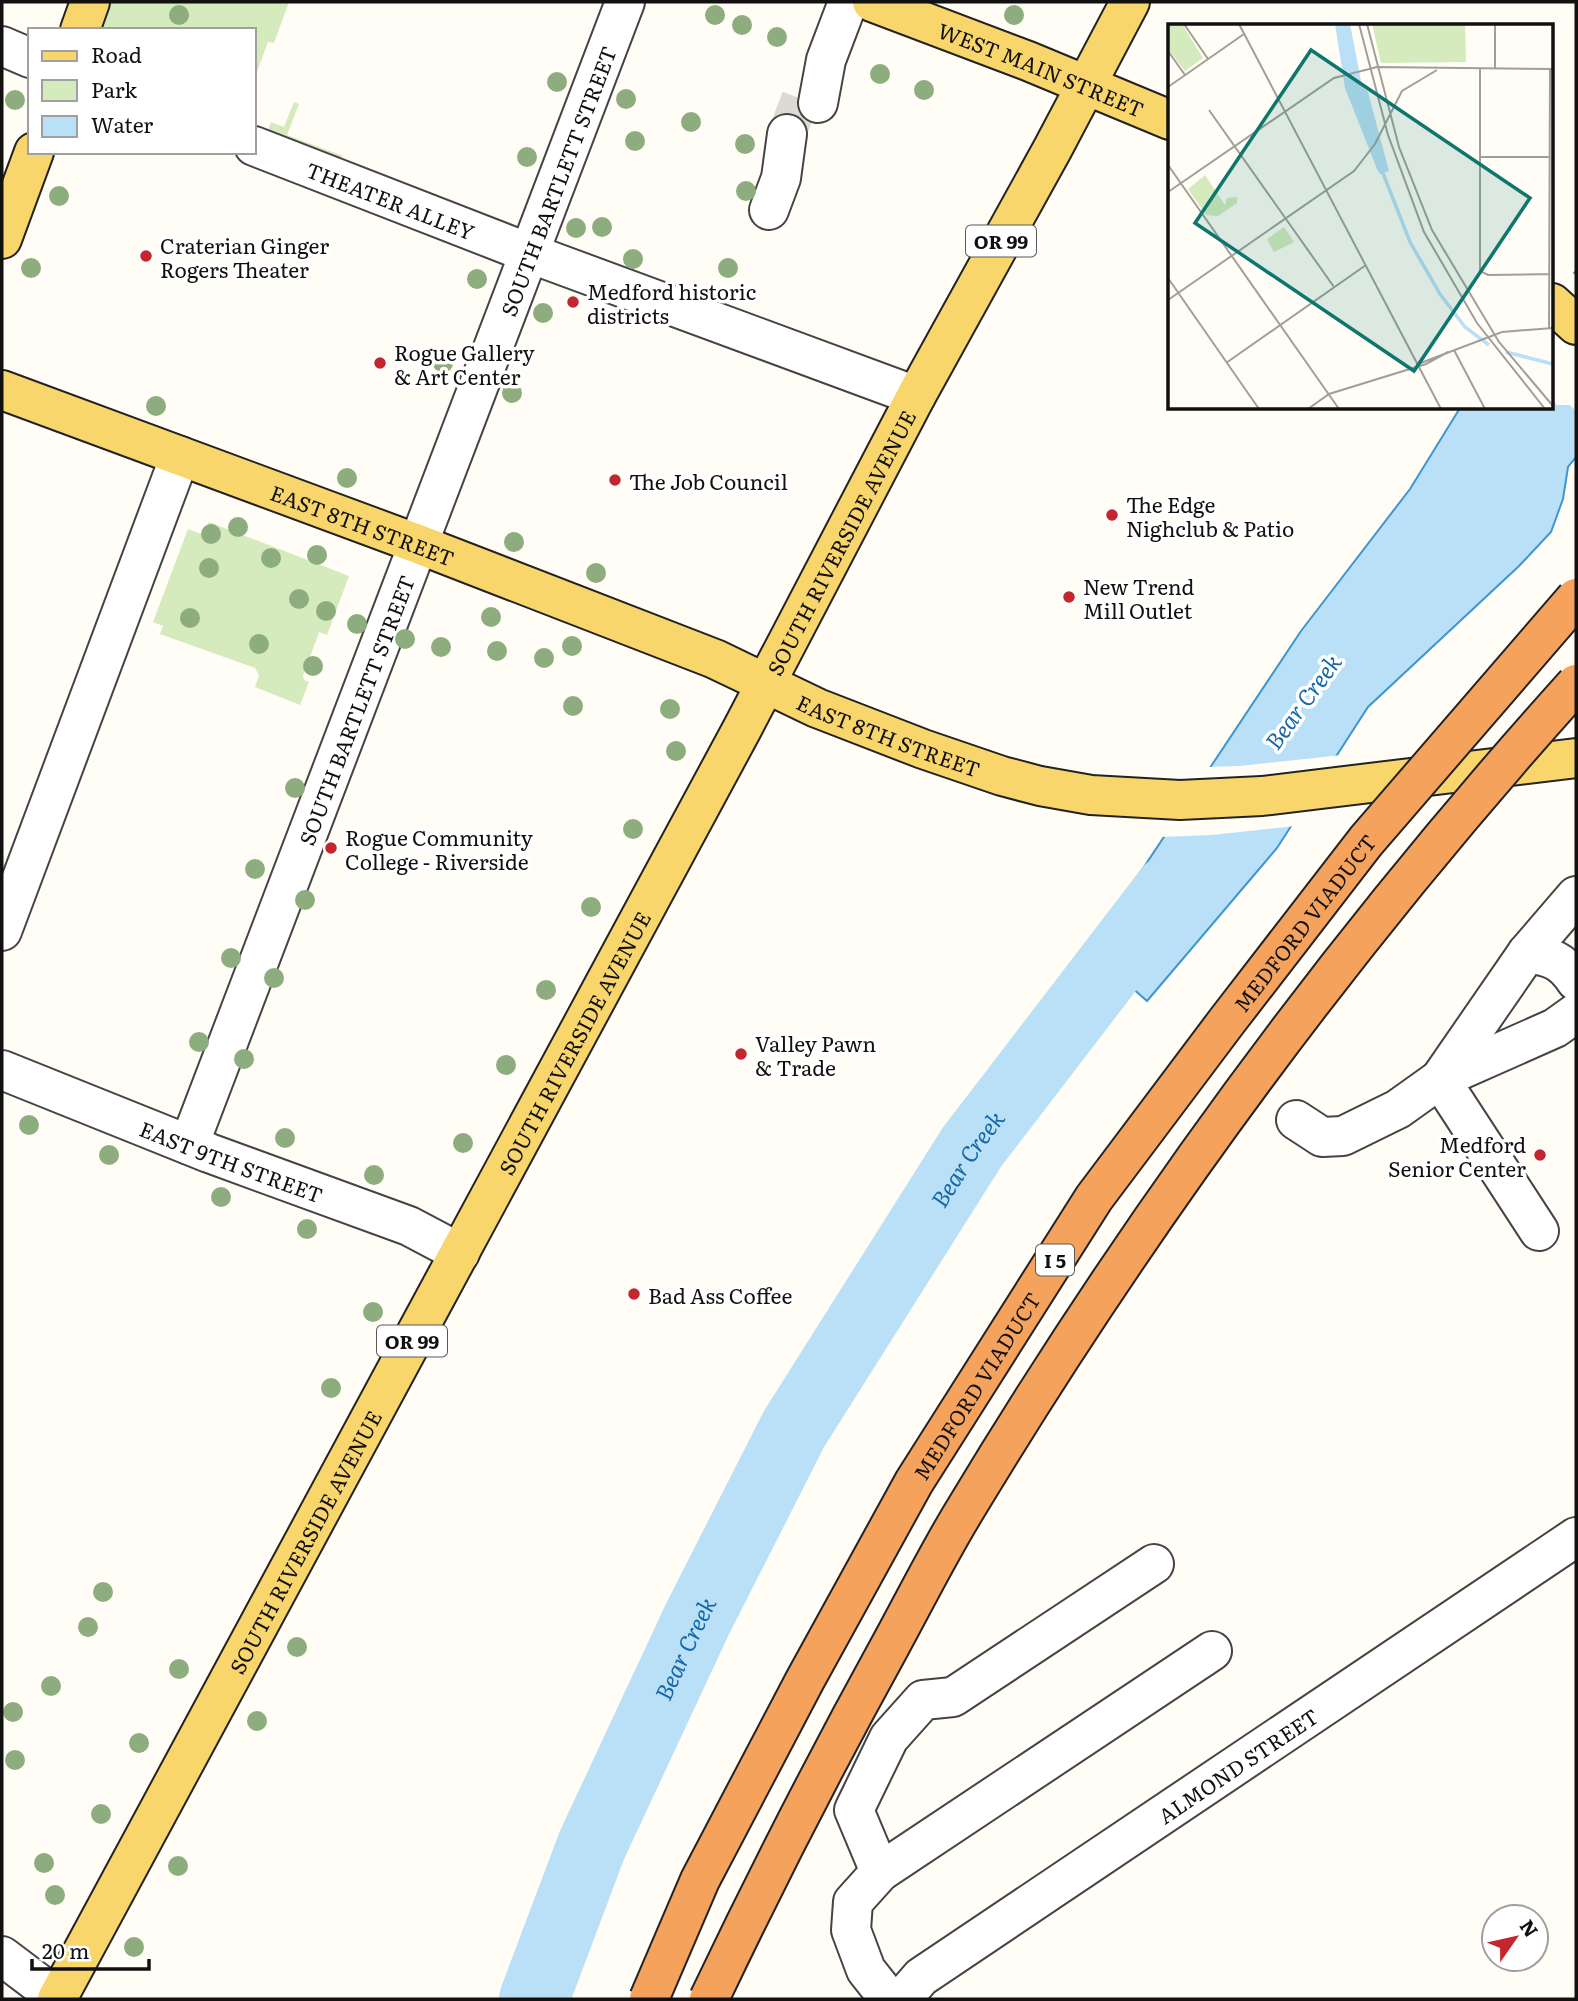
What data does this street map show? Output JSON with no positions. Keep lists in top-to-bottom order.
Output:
{
  "streets": {
    "highway": ["MEDFORD VIADUCT", "I 5"],
    "main road": [
      "WEST MAIN STREET",
      "OR 99",
      "EAST 8TH STREET",
      "SOUTH RIVERSIDE AVENUE"
    ],
    "street": [
      "SOUTH BARTLETT STREET",
      "THEATER ALLEY",
      "EAST 9TH STREET",
      "ALMOND STREET"
    ]
  },
  "crossings": [
    ["WEST MAIN STREET", "OR 99"],
    ["WEST MAIN STREET", "SOUTH RIVERSIDE AVENUE"],
    ["SOUTH BARTLETT STREET", "THEATER ALLEY"],
    ["SOUTH BARTLETT STREET", "EAST 8TH STREET"],
    ["SOUTH BARTLETT STREET", "EAST 9TH STREET"],
    ["THEATER ALLEY", "SOUTH RIVERSIDE AVENUE"],
    ["OR 99", "SOUTH RIVERSIDE AVENUE"],
    ["EAST 8TH STREET", "SOUTH RIVERSIDE AVENUE"],
    ["SOUTH RIVERSIDE AVENUE", "EAST 9TH STREET"]
  ],
  "water": ["Bear Creek"],
  "places": [
    "Craterian Ginger Rogers Theater",
    "Medford historic districts",
    "Rogue Gallery & Art Center",
    "The Job Council",
    "The Edge Nighclub & Patio",
    "New Trend Mill Outlet",
    "Rogue Community College - Riverside",
    "Valley Pawn & Trade",
    "Medford Senior Center",
    "Bad Ass Coffee"
  ],
  "legend": ["Road", "Park", "Water"],
  "scale_bar": "20 m",
  "north": "top right"
}
